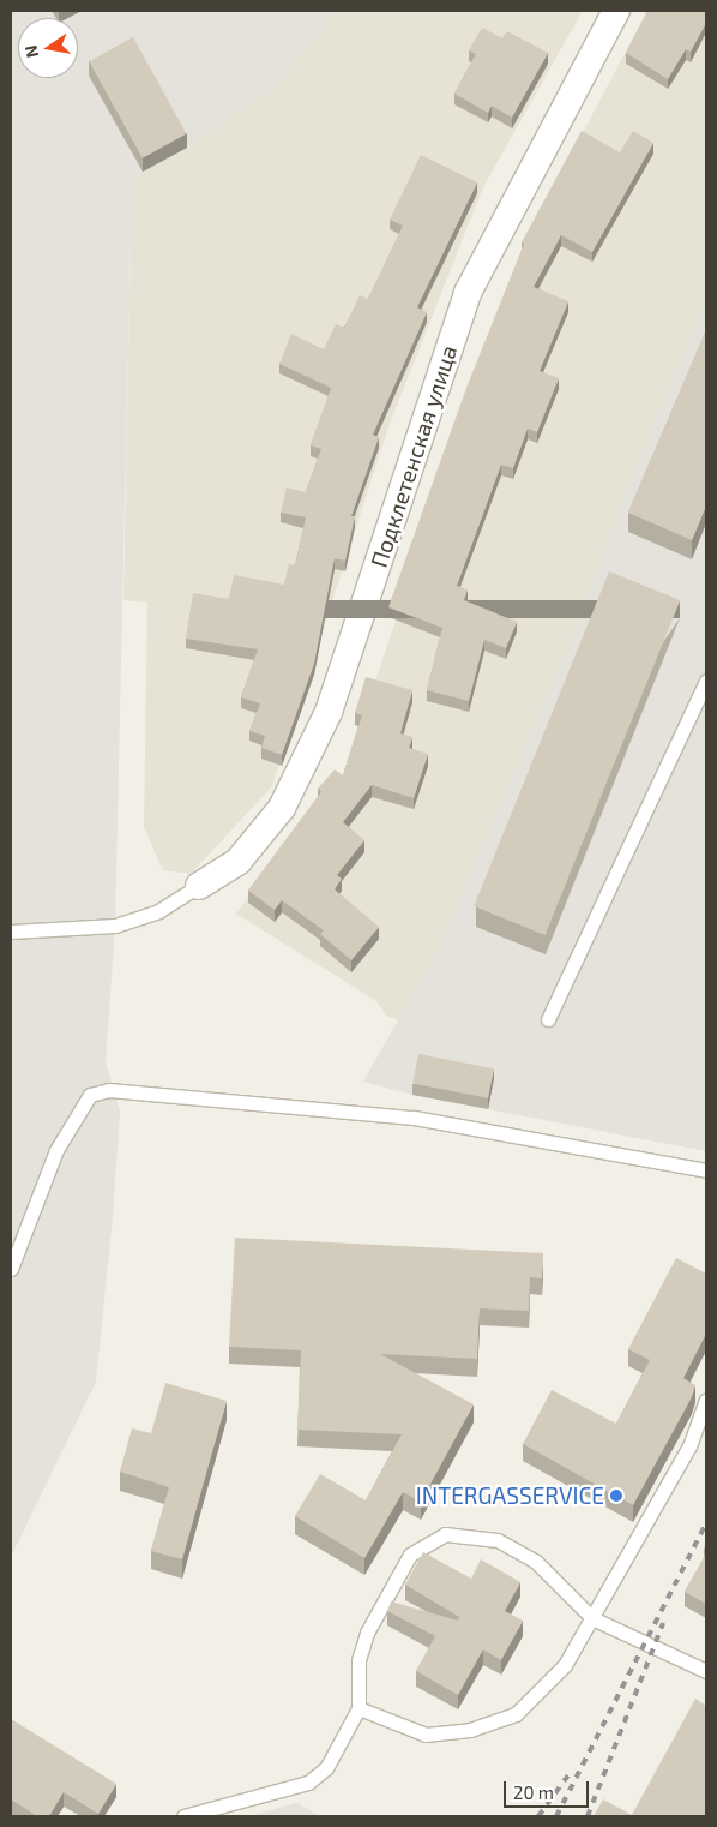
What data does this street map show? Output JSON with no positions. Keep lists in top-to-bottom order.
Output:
{
  "streets": {
    "street": ["Подклетенская улица"]
  },
  "places": ["INTERGASSERVICE"],
  "scale_bar": "20 m",
  "north": "left"
}
